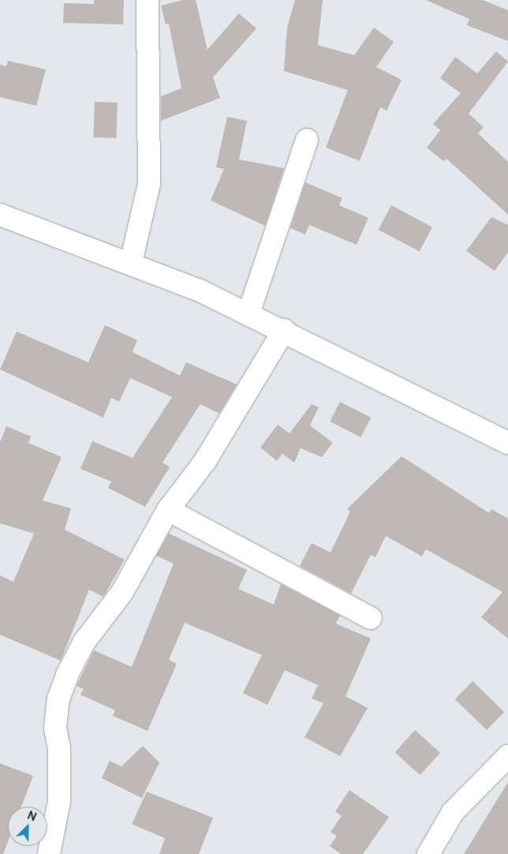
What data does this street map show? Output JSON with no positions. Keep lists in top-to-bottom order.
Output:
{
  "north": "top right"
}
